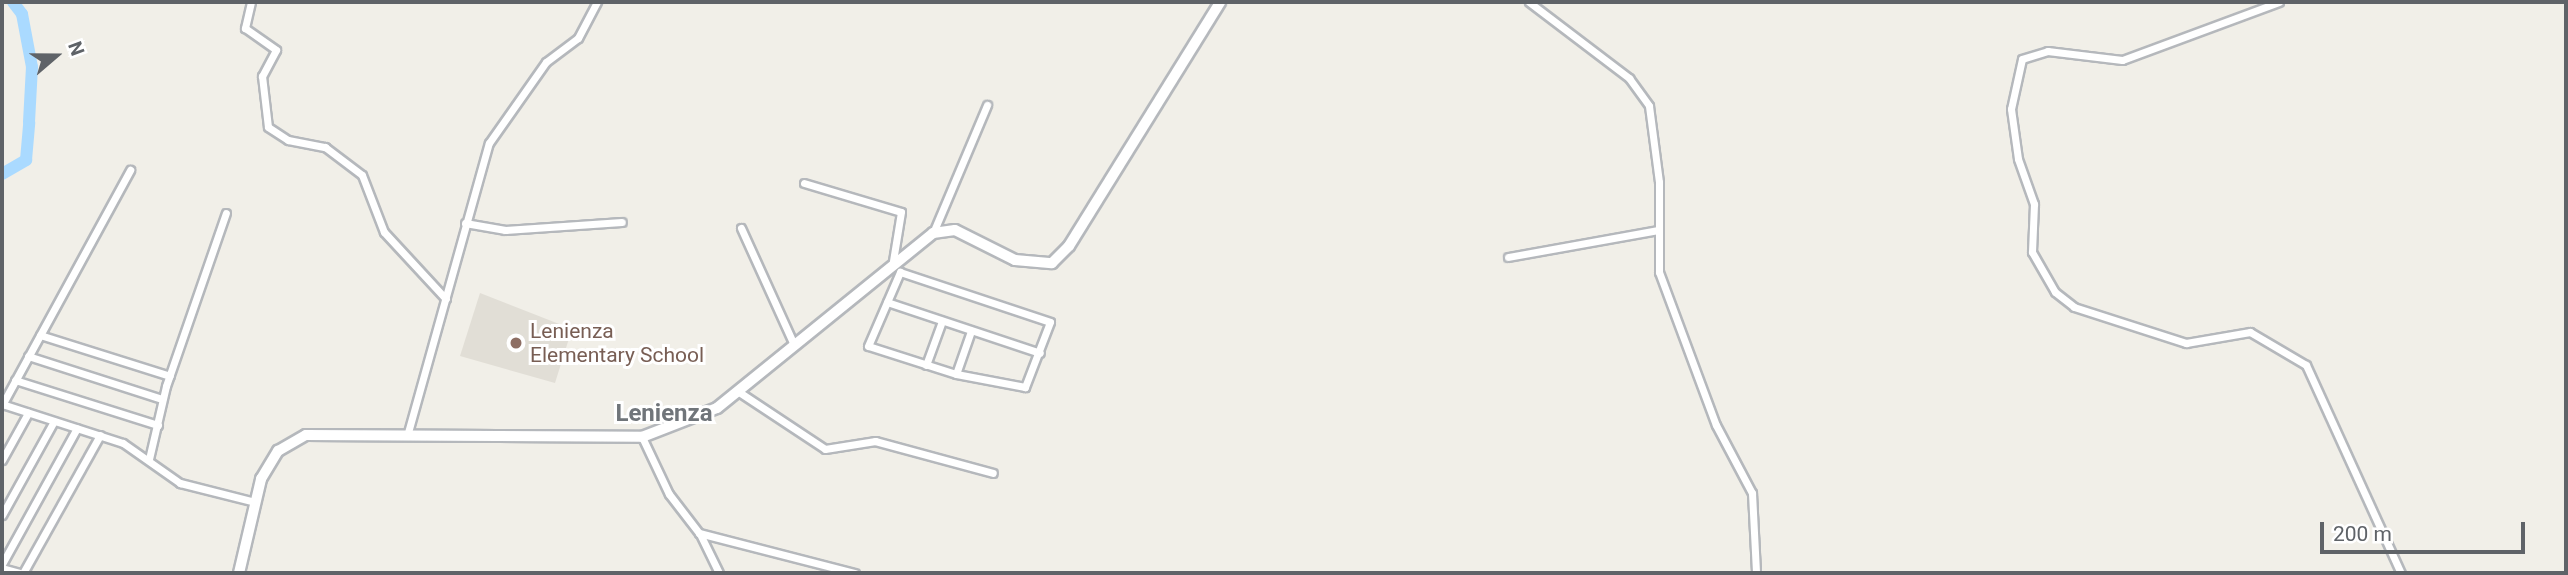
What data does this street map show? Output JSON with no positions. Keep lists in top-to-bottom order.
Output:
{
  "districts": ["Lenienza"],
  "places": ["Lenienza Elementary School"],
  "scale_bar": "200 m",
  "north": "right"
}
